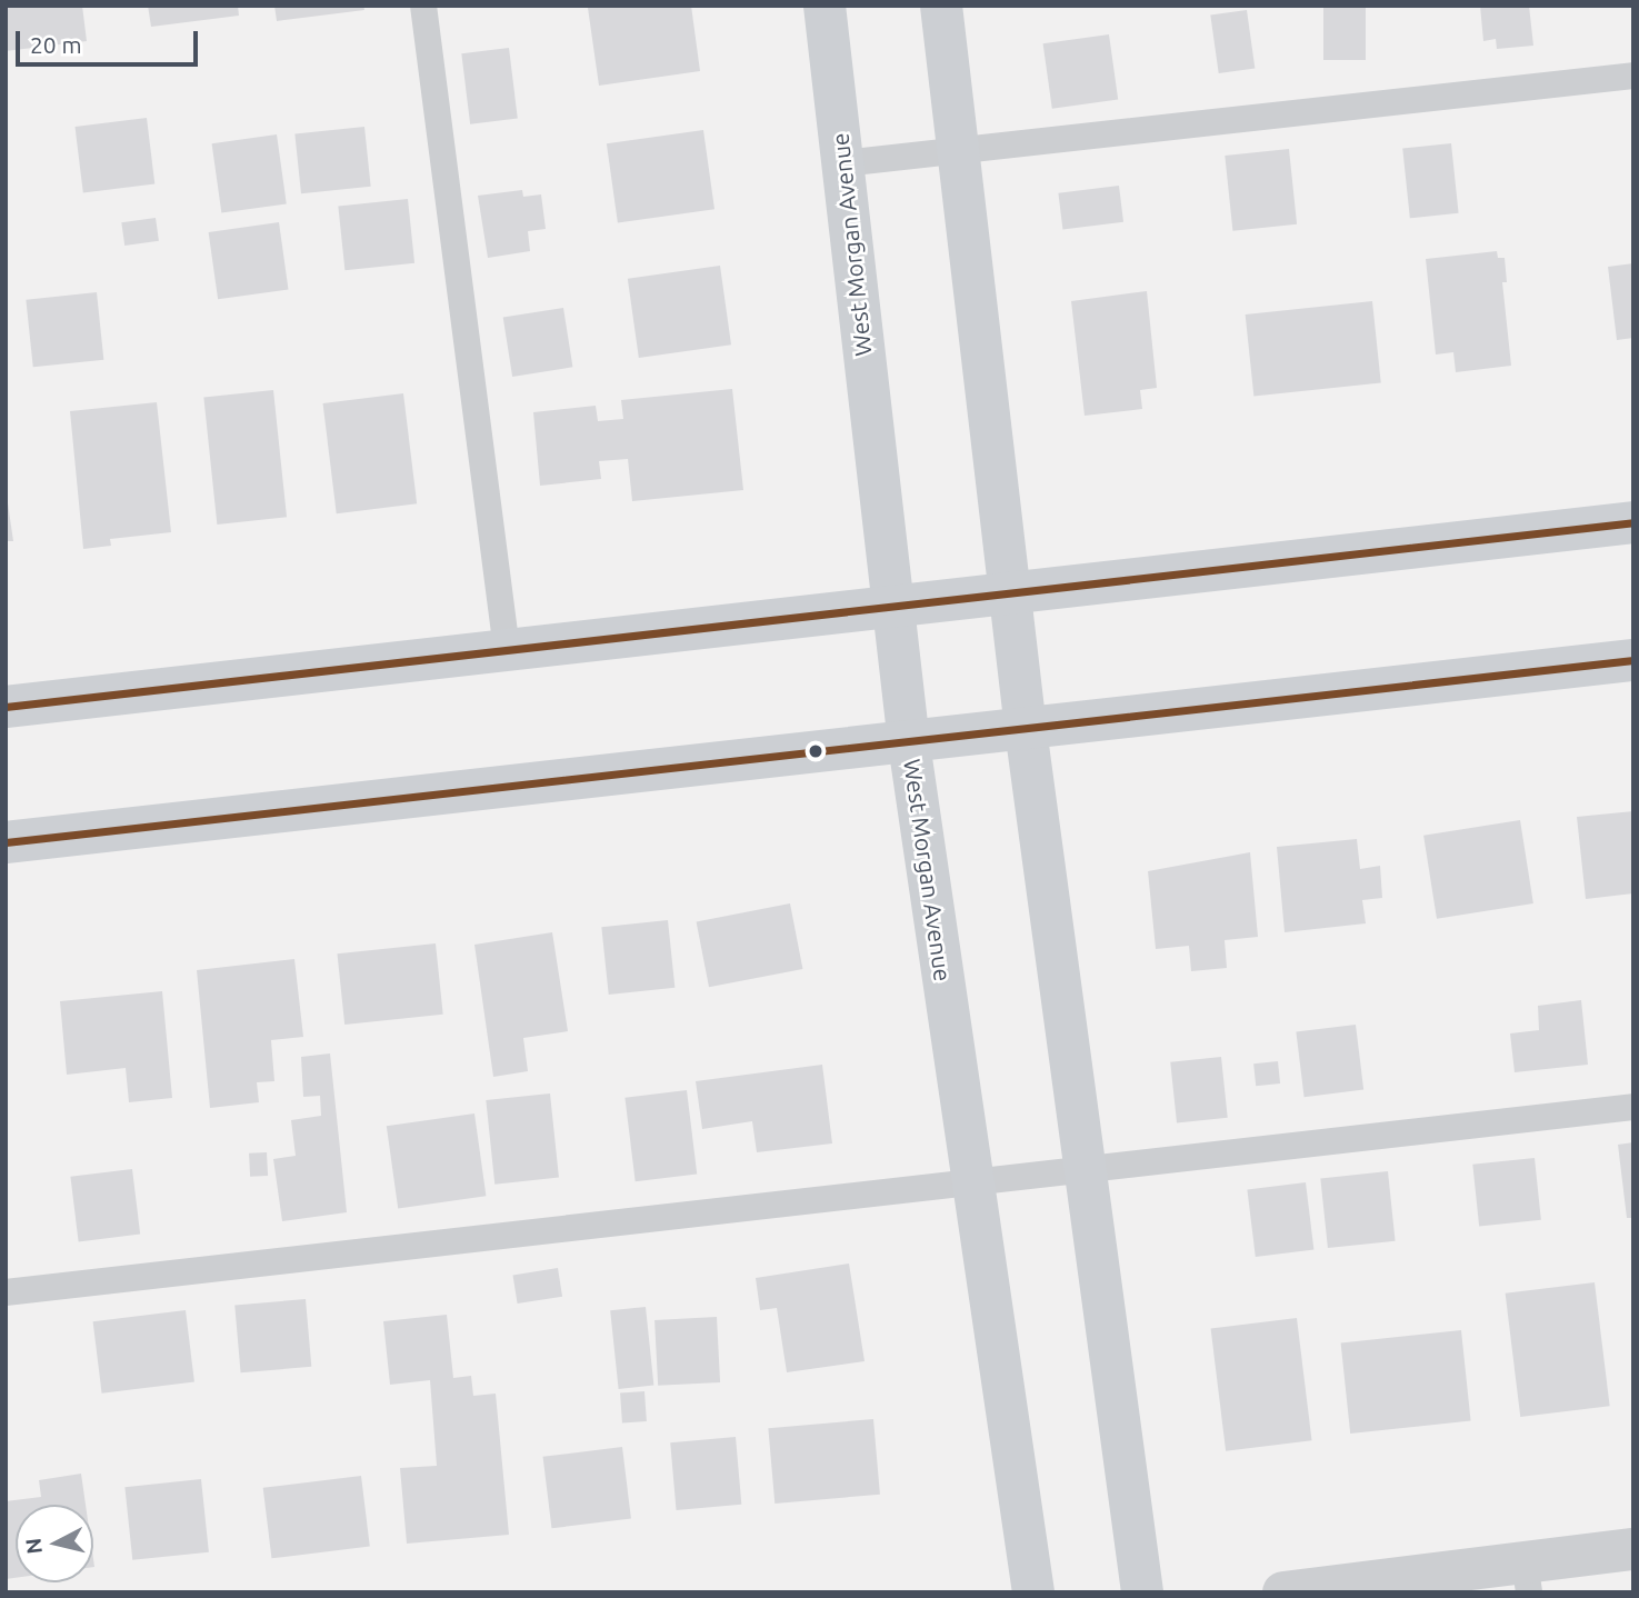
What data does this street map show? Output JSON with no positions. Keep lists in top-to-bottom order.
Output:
{
  "streets": {
    "main road": ["West Morgan Avenue"]
  },
  "scale_bar": "20 m",
  "north": "left"
}
